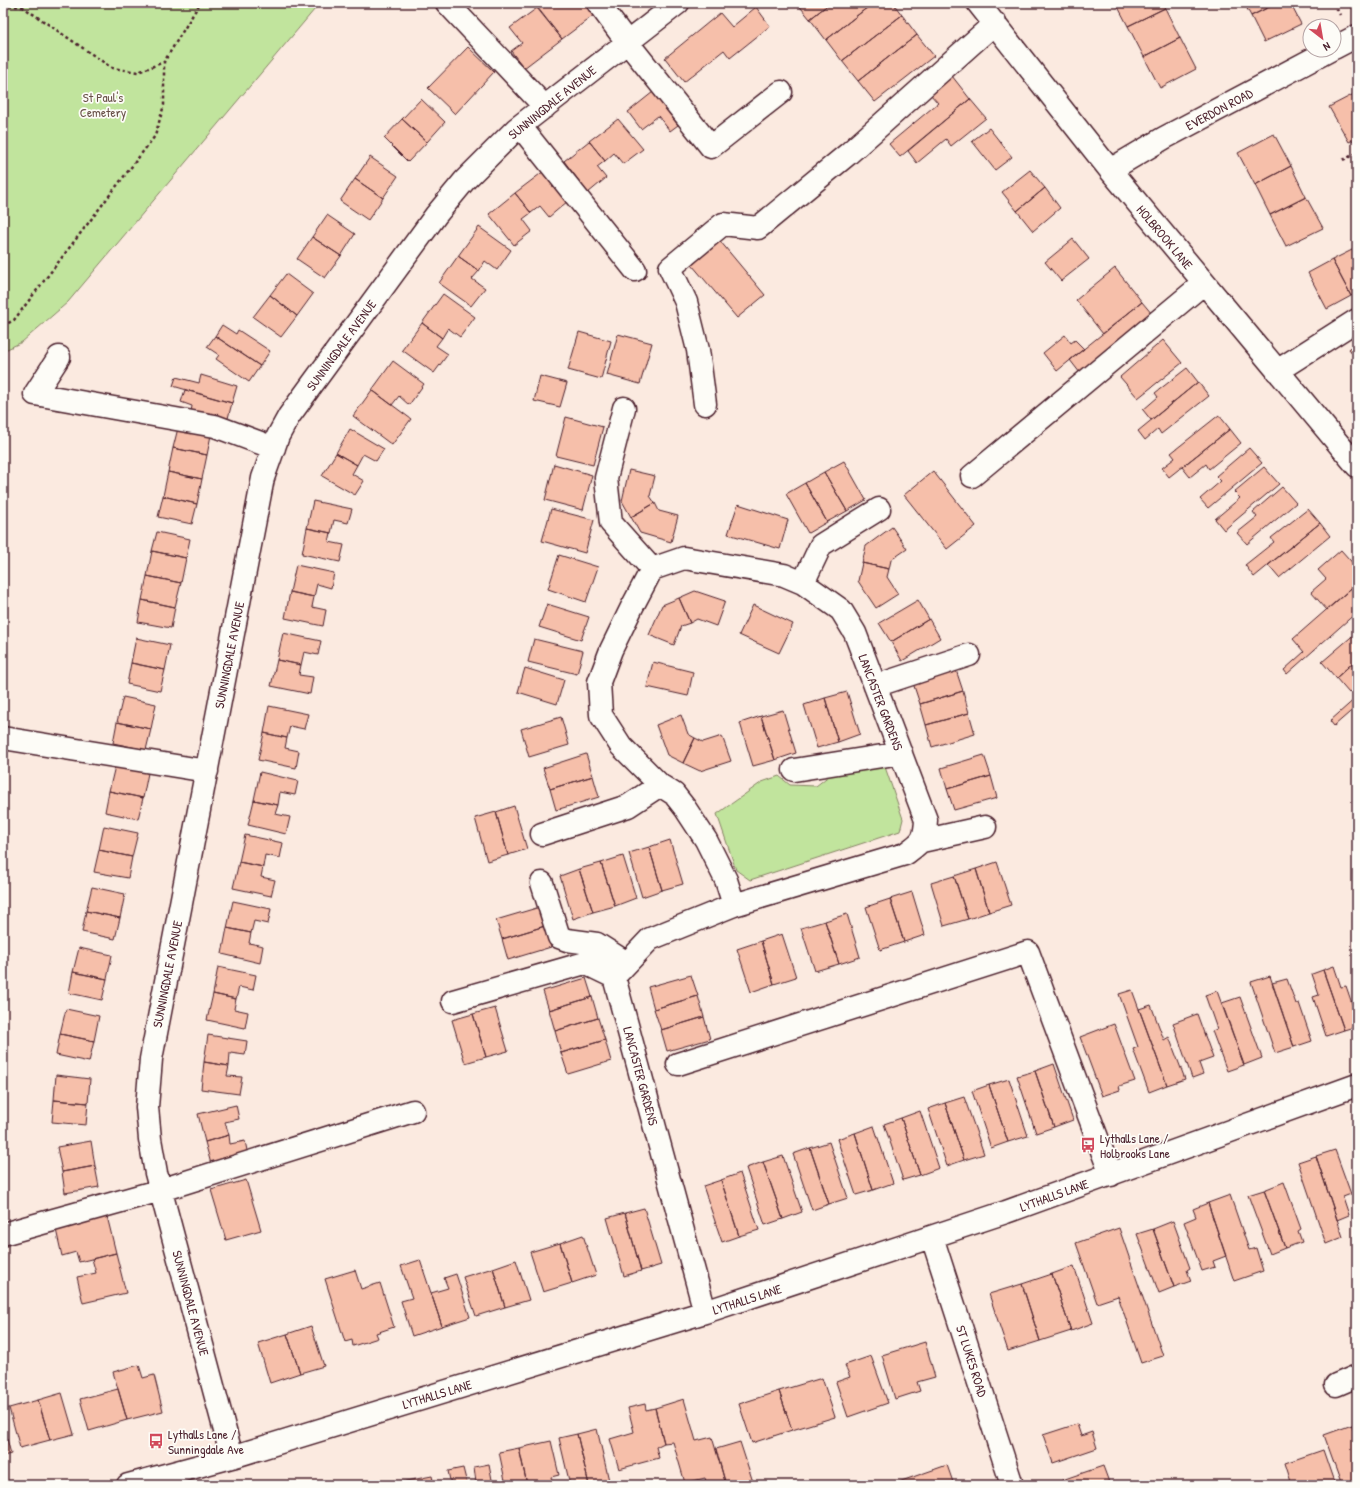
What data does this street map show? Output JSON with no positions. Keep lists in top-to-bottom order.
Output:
{
  "streets": {
    "street": [
      "SUNNINGDALE AVENUE",
      "EVERDON ROAD",
      "HOLBROOK LANE",
      "LANCASTER GARDENS",
      "LYTHALLS LANE",
      "ST LUKES ROAD"
    ]
  },
  "crossings": [
    ["SUNNINGDALE AVENUE", "LYTHALLS LANE"],
    ["EVERDON ROAD", "HOLBROOK LANE"],
    ["LANCASTER GARDENS", "LYTHALLS LANE"],
    ["LYTHALLS LANE", "ST LUKES ROAD"]
  ],
  "parks": ["St Paul's Cemetery"],
  "places": {
    "bus stop": ["Lythalls Lane / Holbrooks Lane", "Lythalls Lane / Sunningdale Ave"]
  },
  "north": "bottom right"
}
